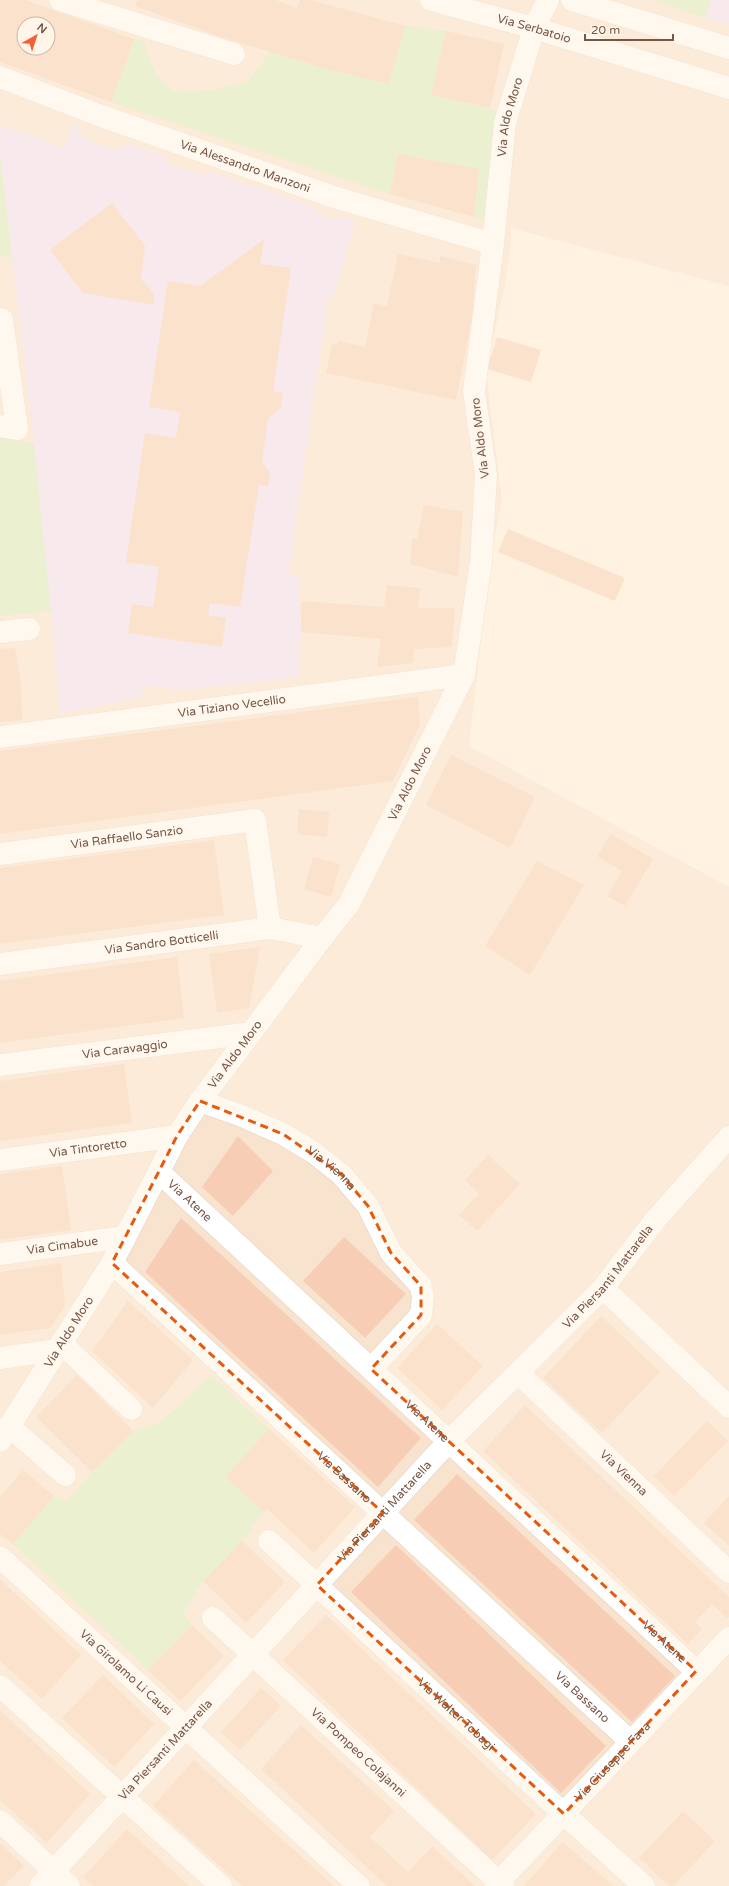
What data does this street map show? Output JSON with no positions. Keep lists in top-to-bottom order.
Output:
{
  "streets": {
    "street": [
      "Via Serbatoio",
      "Via Aldo Moro",
      "Via Alessandro Manzoni",
      "Via Tiziano Vecellio",
      "Via Raffaello Sanzio",
      "Via Sandro Botticelli",
      "Via Caravaggio",
      "Via Tintoretto",
      "Via Vienna",
      "Via Atene",
      "Via Cimabue",
      "Via Piersanti Mattarella",
      "Via Bassano",
      "Via Girolamo Li Causi",
      "Via Walter Tobagi",
      "Via Pompeo Colajanni",
      "Via Giuseppe Fava"
    ]
  },
  "crossings": [
    ["Via Serbatoio", "Via Aldo Moro"],
    ["Via Aldo Moro", "Via Alessandro Manzoni"],
    ["Via Aldo Moro", "Via Tiziano Vecellio"],
    ["Via Aldo Moro", "Via Sandro Botticelli"],
    ["Via Aldo Moro", "Via Caravaggio"],
    ["Via Aldo Moro", "Via Tintoretto"],
    ["Via Aldo Moro", "Via Vienna"],
    ["Via Aldo Moro", "Via Atene"],
    ["Via Aldo Moro", "Via Cimabue"],
    ["Via Aldo Moro", "Via Bassano"],
    ["Via Raffaello Sanzio", "Via Sandro Botticelli"],
    ["Via Vienna", "Via Atene"],
    ["Via Vienna", "Via Piersanti Mattarella"],
    ["Via Atene", "Via Piersanti Mattarella"],
    ["Via Atene", "Via Giuseppe Fava"],
    ["Via Piersanti Mattarella", "Via Bassano"],
    ["Via Piersanti Mattarella", "Via Girolamo Li Causi"],
    ["Via Piersanti Mattarella", "Via Walter Tobagi"],
    ["Via Piersanti Mattarella", "Via Pompeo Colajanni"],
    ["Via Bassano", "Via Giuseppe Fava"],
    ["Via Walter Tobagi", "Via Giuseppe Fava"],
    ["Via Pompeo Colajanni", "Via Giuseppe Fava"]
  ],
  "scale_bar": "20 m",
  "north": "top right"
}
